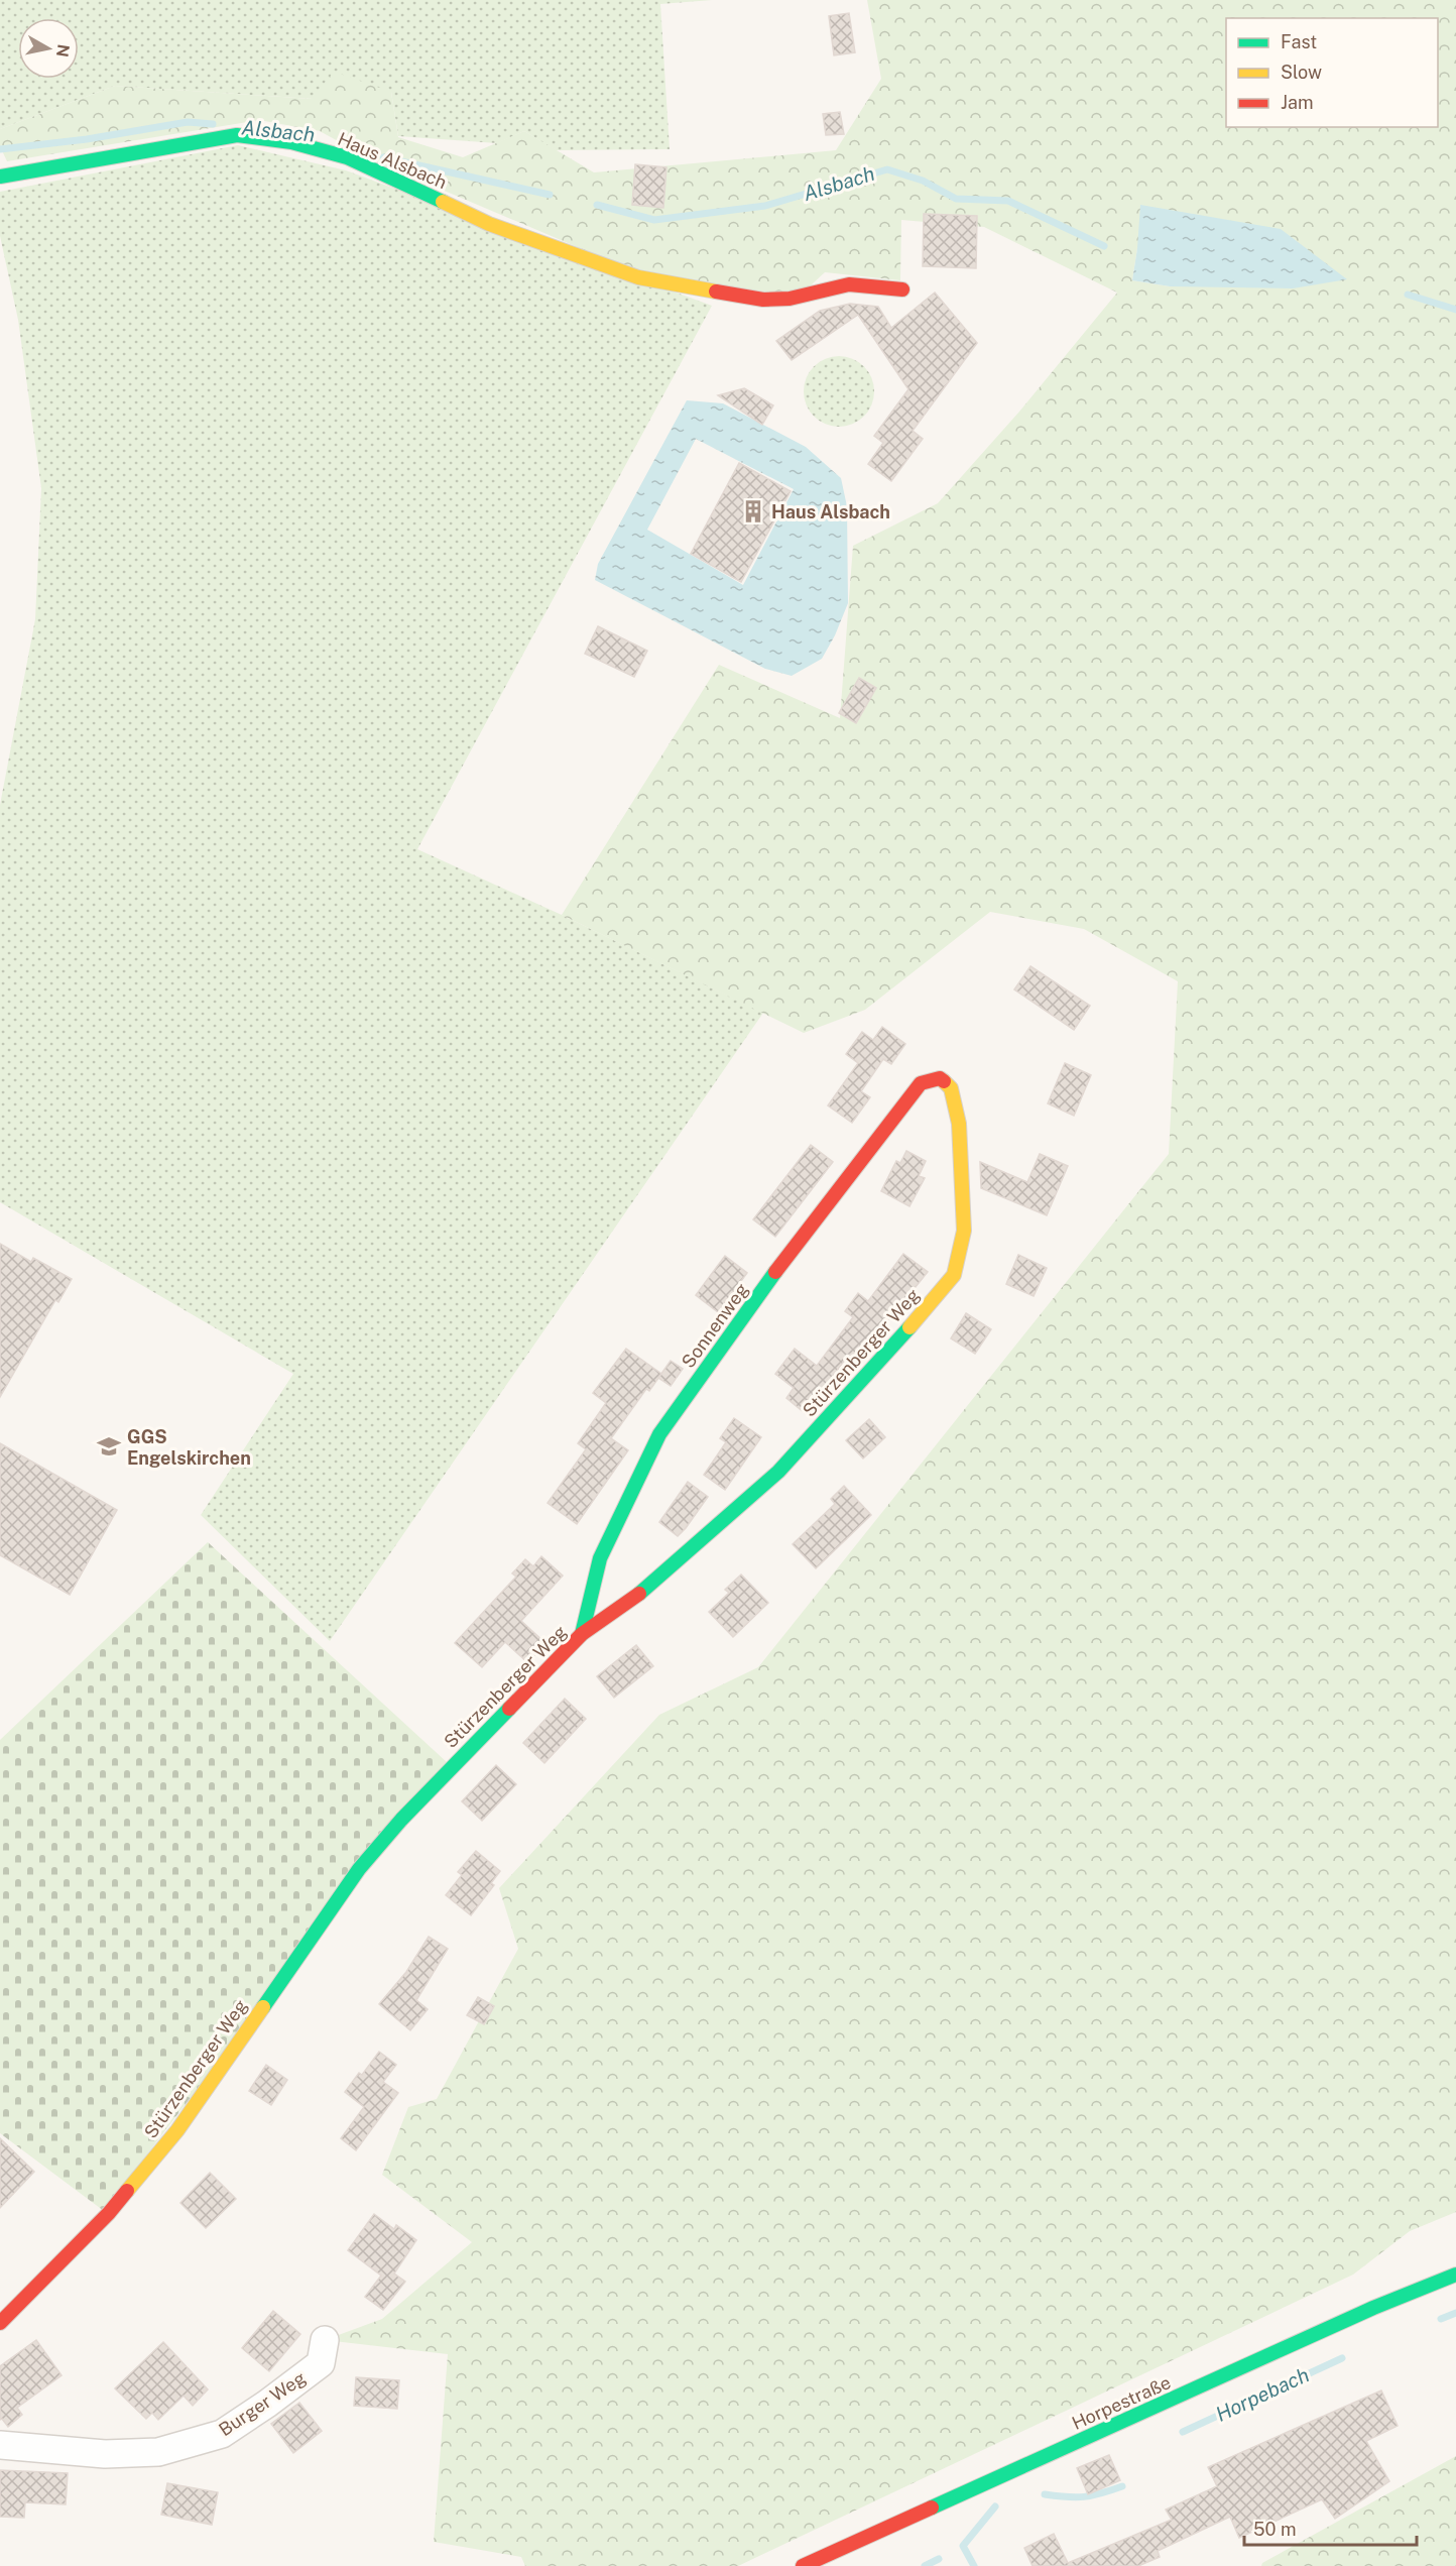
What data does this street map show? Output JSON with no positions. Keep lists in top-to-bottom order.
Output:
{
  "streets": {
    "street": [
      "Haus Alsbach",
      "Sonnenweg",
      "Stürzenberger Weg",
      "Horpestraße",
      "Burger Weg"
    ]
  },
  "crossings": [
    ["Sonnenweg", "Stürzenberger Weg"]
  ],
  "water": ["Alsbach", "Horpebach"],
  "places": {
    "building": ["Haus Alsbach"],
    "school or university": ["GGS Engelskirchen"]
  },
  "legend": ["Fast", "Slow", "Jam"],
  "scale_bar": "50 m",
  "north": "right"
}
